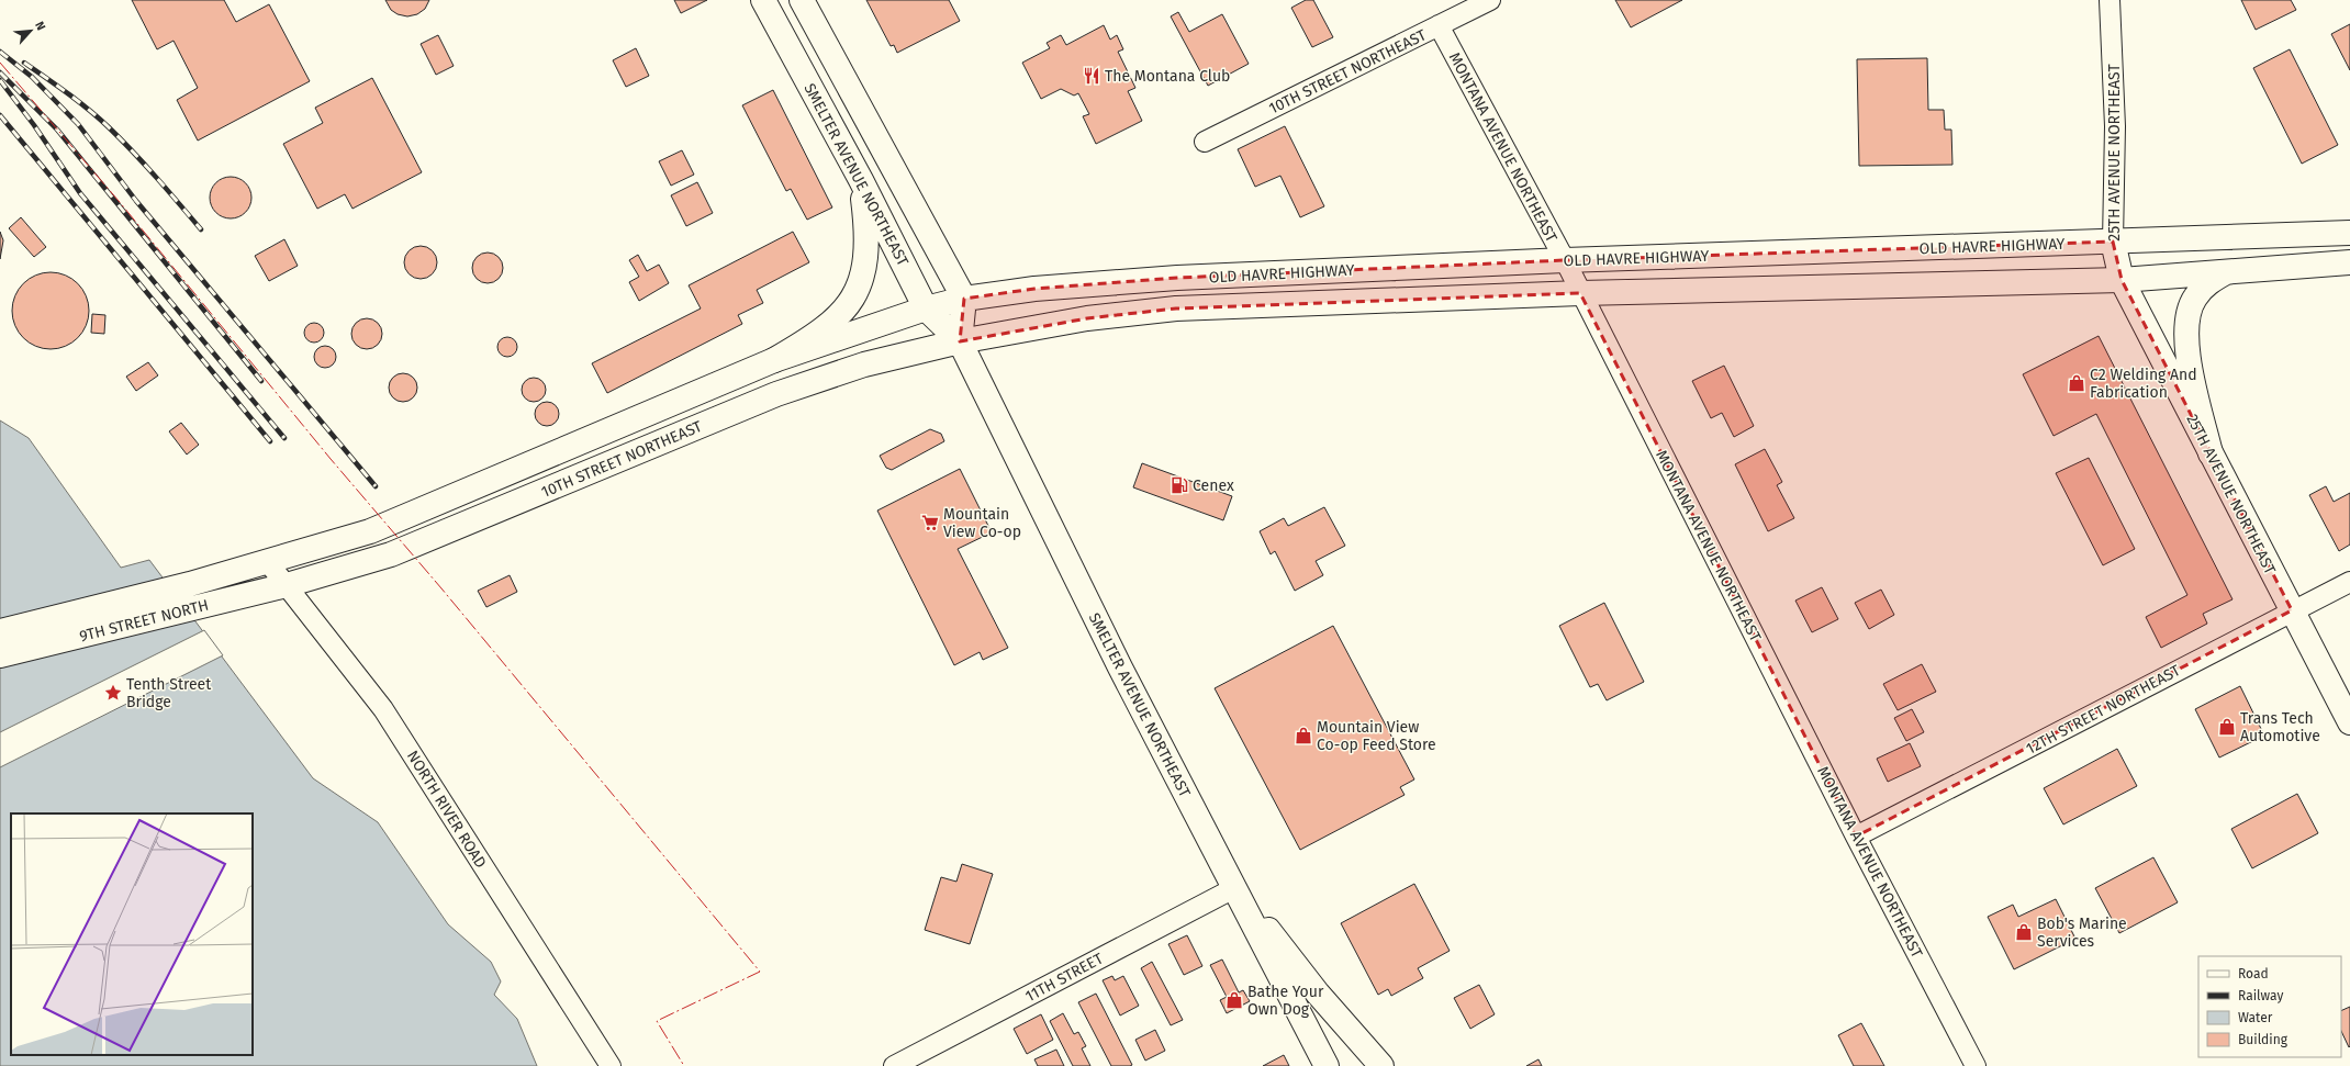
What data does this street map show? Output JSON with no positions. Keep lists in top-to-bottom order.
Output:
{
  "streets": {
    "main road": [
      "10TH STREET NORTHEAST",
      "25TH AVENUE NORTHEAST",
      "SMELTER AVENUE NORTHEAST",
      "OLD HAVRE HIGHWAY",
      "9TH STREET NORTH"
    ],
    "street": [
      "MONTANA AVENUE NORTHEAST",
      "12TH STREET NORTHEAST",
      "NORTH RIVER ROAD",
      "11TH STREET"
    ]
  },
  "crossings": [
    ["10TH STREET NORTHEAST", "MONTANA AVENUE NORTHEAST"],
    ["10TH STREET NORTHEAST", "SMELTER AVENUE NORTHEAST"],
    ["10TH STREET NORTHEAST", "OLD HAVRE HIGHWAY"],
    ["10TH STREET NORTHEAST", "9TH STREET NORTH"],
    ["10TH STREET NORTHEAST", "NORTH RIVER ROAD"],
    ["MONTANA AVENUE NORTHEAST", "OLD HAVRE HIGHWAY"],
    ["MONTANA AVENUE NORTHEAST", "12TH STREET NORTHEAST"],
    ["25TH AVENUE NORTHEAST", "OLD HAVRE HIGHWAY"],
    ["25TH AVENUE NORTHEAST", "12TH STREET NORTHEAST"],
    ["SMELTER AVENUE NORTHEAST", "OLD HAVRE HIGHWAY"],
    ["SMELTER AVENUE NORTHEAST", "11TH STREET"],
    ["9TH STREET NORTH", "NORTH RIVER ROAD"]
  ],
  "places": {
    "restaurant": ["The Montana Club"],
    "shop": [
      "C2 Welding And Fabrication",
      "Trans Tech Automotive",
      "Mountain View Co-op Feed Store",
      "Bob's Marine Services",
      "Bathe Your Own Dog"
    ],
    "fuel station": ["Cenex"],
    "supermarket": ["Mountain View Co-op"],
    "place": ["Tenth Street Bridge"]
  },
  "legend": [
    "Road",
    "Railway",
    "Water",
    "Building"
  ],
  "north": "top right"
}
